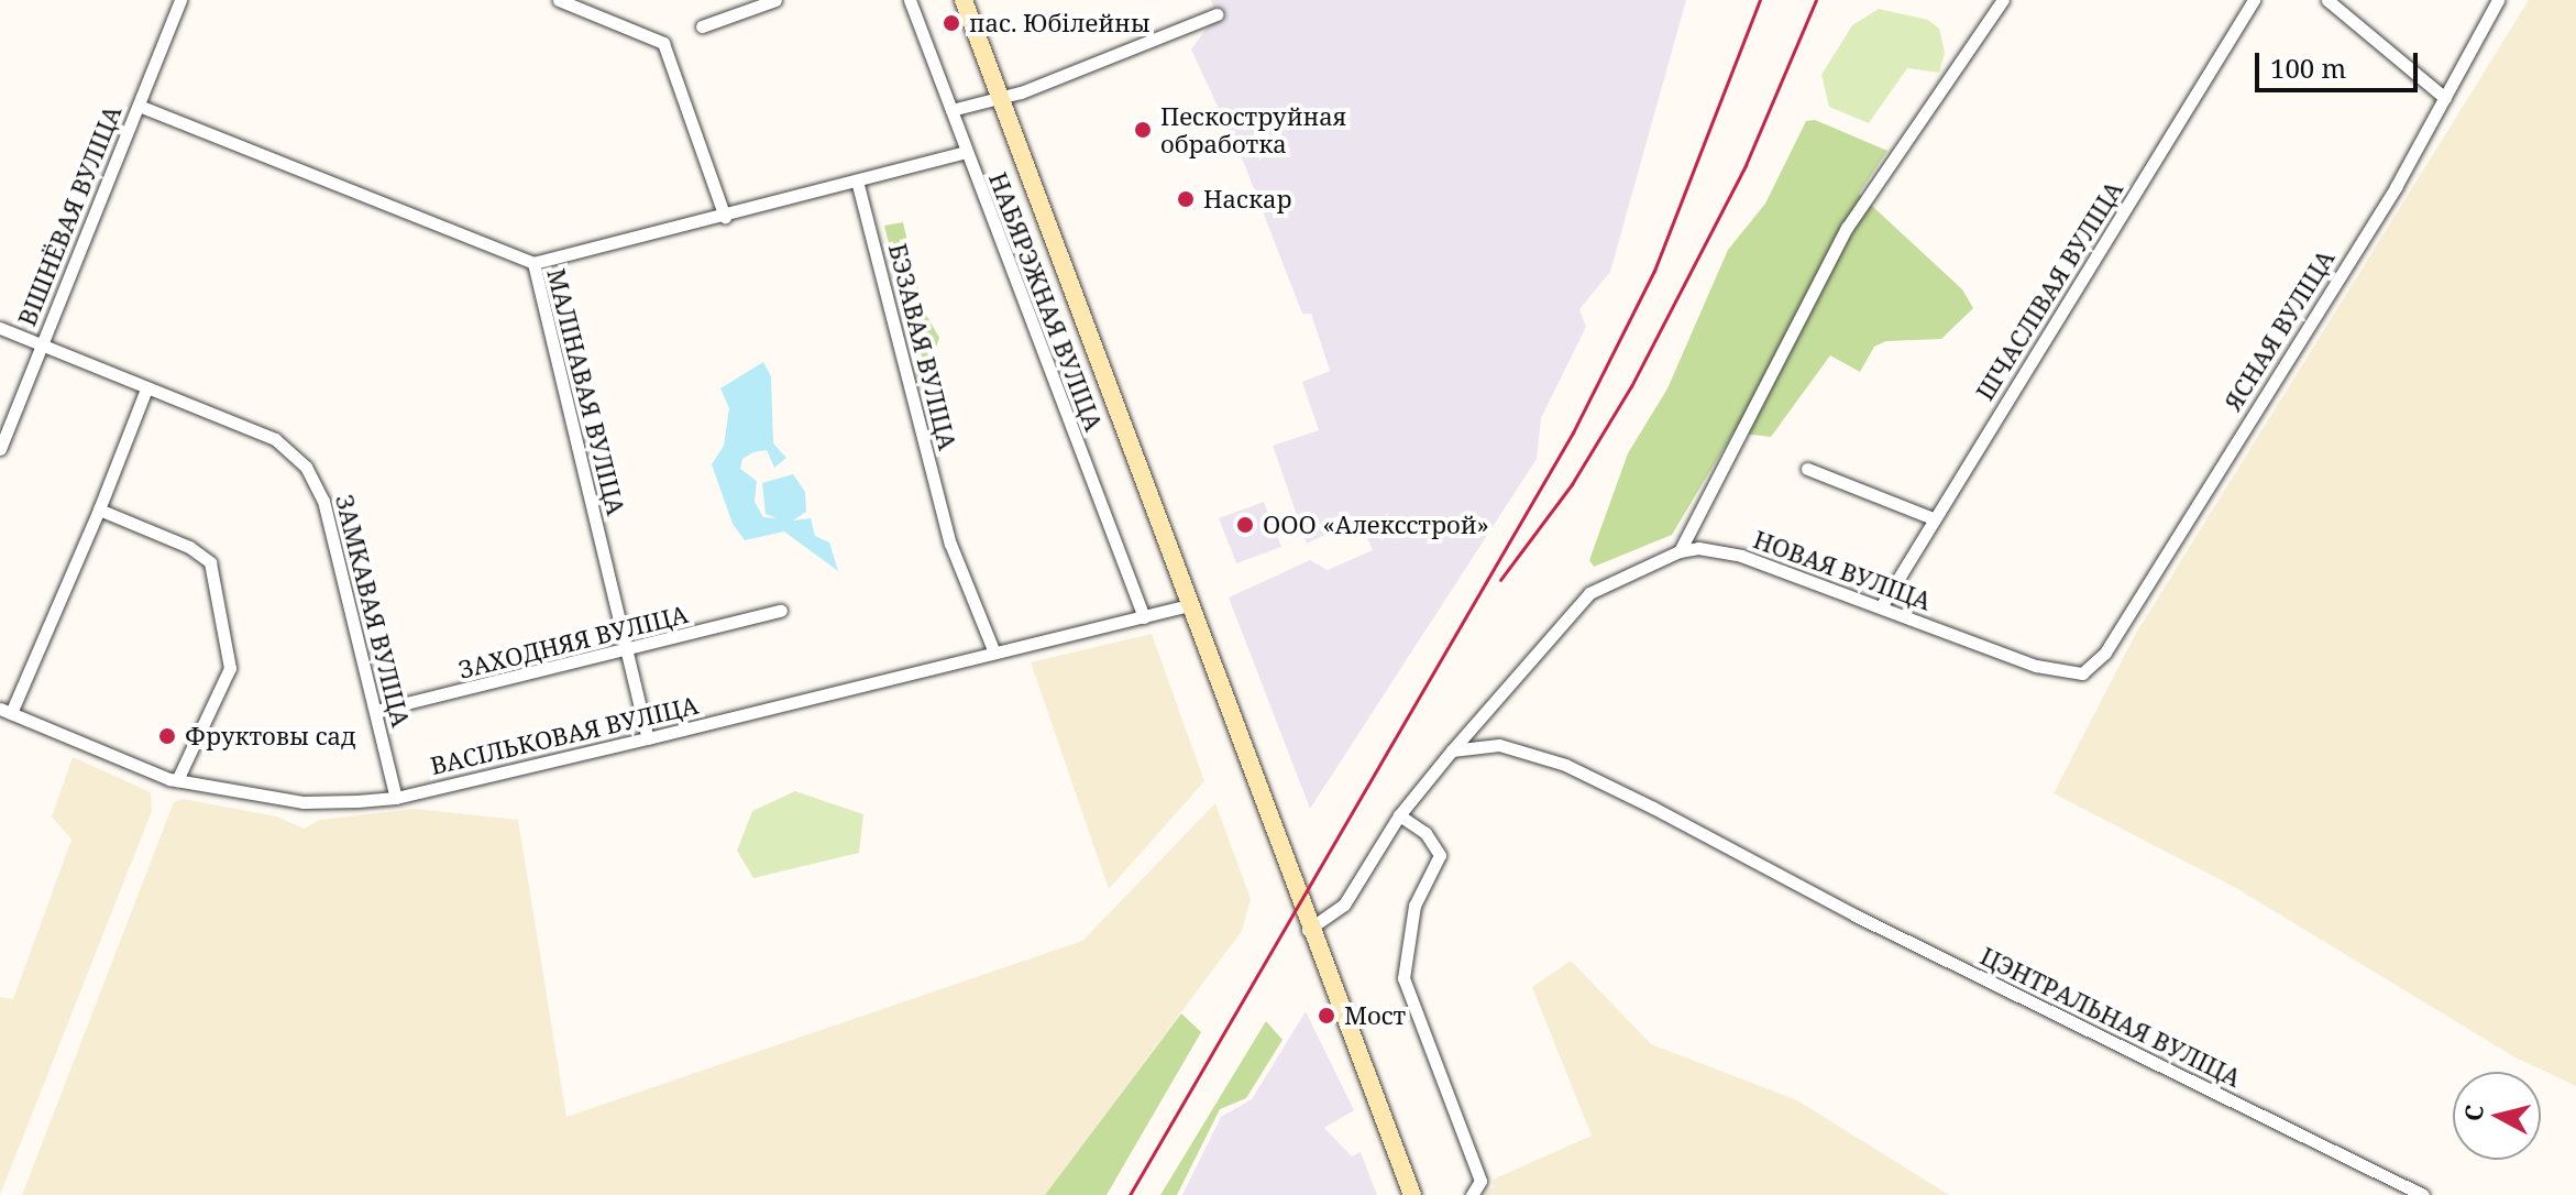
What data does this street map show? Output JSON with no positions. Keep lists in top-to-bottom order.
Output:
{
  "streets": {
    "street": [
      "ВІШНЁВАЯ ВУЛІЦА",
      "ШЧАСЛІВАЯ ВУЛІЦА",
      "НАБЯРЭЖНАЯ ВУЛІЦА",
      "ЯСНАЯ ВУЛІЦА",
      "БЭЗАВАЯ ВУЛІЦА",
      "МАЛІНАВАЯ ВУЛІЦА",
      "НОВАЯ ВУЛІЦА",
      "ЗАМКАВАЯ ВУЛІЦА",
      "ЗАХОДНЯЯ ВУЛІЦА",
      "ВАСІЛЬКОВАЯ ВУЛІЦА",
      "ЦЭНТРАЛЬНАЯ ВУЛІЦА"
    ]
  },
  "crossings": [
    ["ВІШНЁВАЯ ВУЛІЦА", "МАЛІНАВАЯ ВУЛІЦА"],
    ["ВІШНЁВАЯ ВУЛІЦА", "ЗАМКАВАЯ ВУЛІЦА"],
    ["ШЧАСЛІВАЯ ВУЛІЦА", "НОВАЯ ВУЛІЦА"],
    ["НАБЯРЭЖНАЯ ВУЛІЦА", "ВАСІЛЬКОВАЯ ВУЛІЦА"],
    ["ЯСНАЯ ВУЛІЦА", "НОВАЯ ВУЛІЦА"],
    ["БЭЗАВАЯ ВУЛІЦА", "ВАСІЛЬКОВАЯ ВУЛІЦА"],
    ["МАЛІНАВАЯ ВУЛІЦА", "ЗАХОДНЯЯ ВУЛІЦА"],
    ["МАЛІНАВАЯ ВУЛІЦА", "ВАСІЛЬКОВАЯ ВУЛІЦА"],
    ["НОВАЯ ВУЛІЦА", "ЦЭНТРАЛЬНАЯ ВУЛІЦА"],
    ["ЗАМКАВАЯ ВУЛІЦА", "ЗАХОДНЯЯ ВУЛІЦА"],
    ["ЗАМКАВАЯ ВУЛІЦА", "ВАСІЛЬКОВАЯ ВУЛІЦА"]
  ],
  "places": [
    "пас. Юбілейны",
    "Пескоструйная обработка",
    "Наскар",
    "ООО «Алексстрой»",
    "Фруктовы сад",
    "Мост"
  ],
  "scale_bar": "100 m",
  "north": "left"
}
